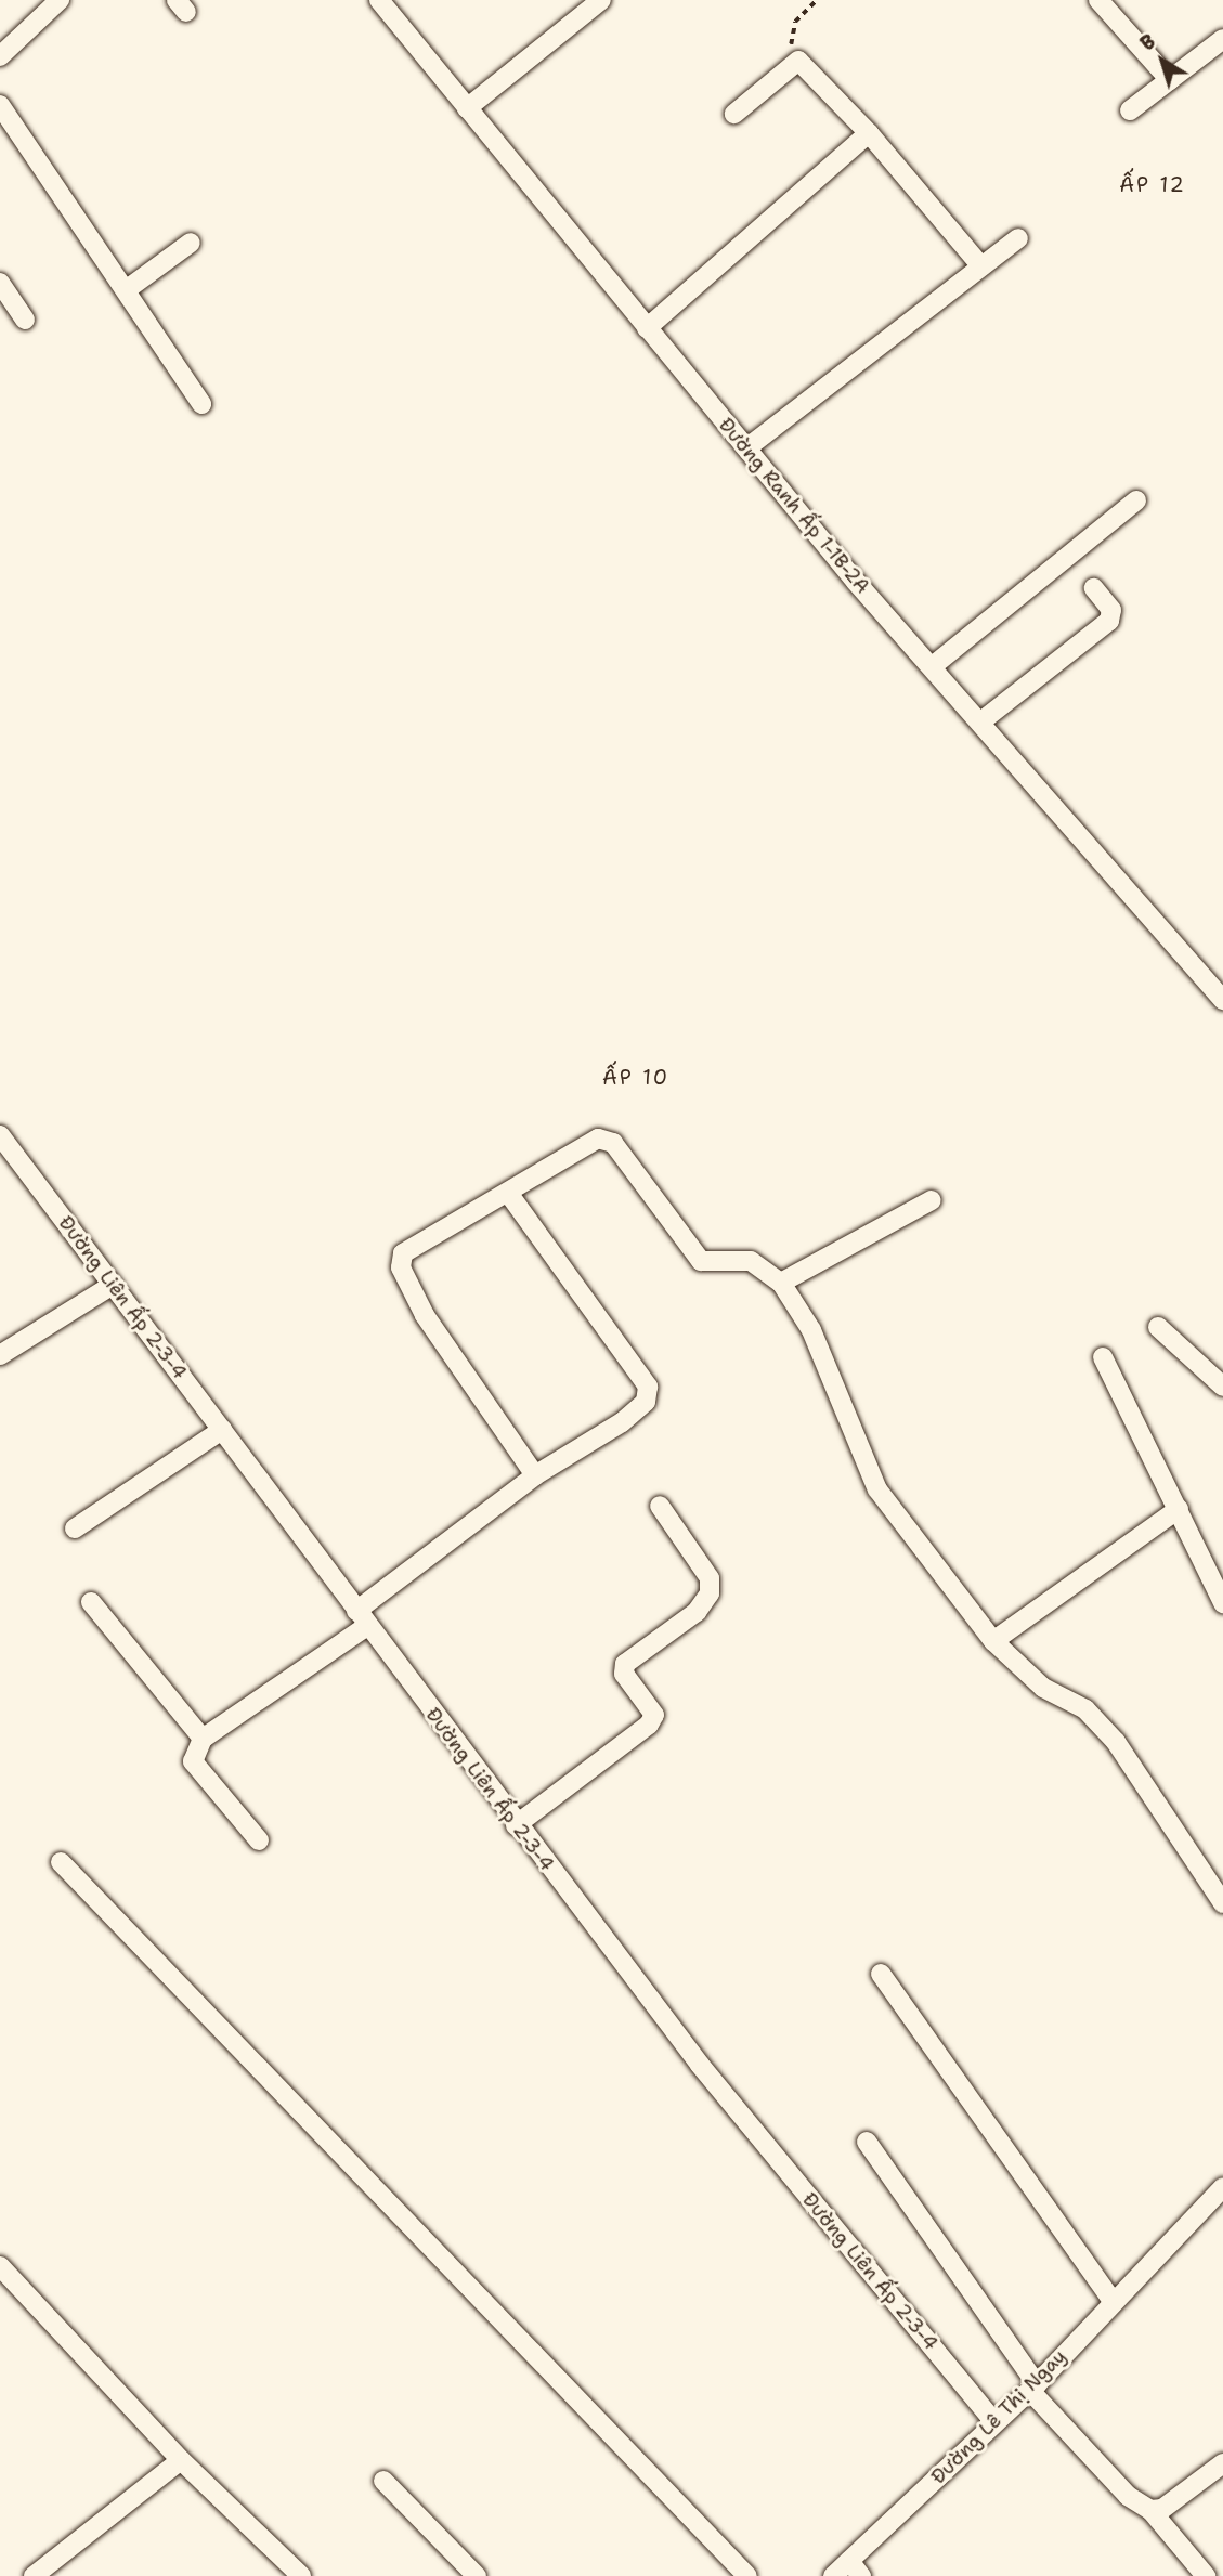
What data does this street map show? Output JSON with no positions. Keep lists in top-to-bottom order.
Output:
{
  "streets": {
    "street": ["Đường Ranh Ấp 1-1B-2A", "Đường Liên Ấp 2-3-4", "Đường Lê Thị Ngay"]
  },
  "crossings": [
    ["Đường Liên Ấp 2-3-4", "Đường Lê Thị Ngay"]
  ],
  "districts": ["ẤP 12", "ẤP 10"],
  "north": "top left"
}
